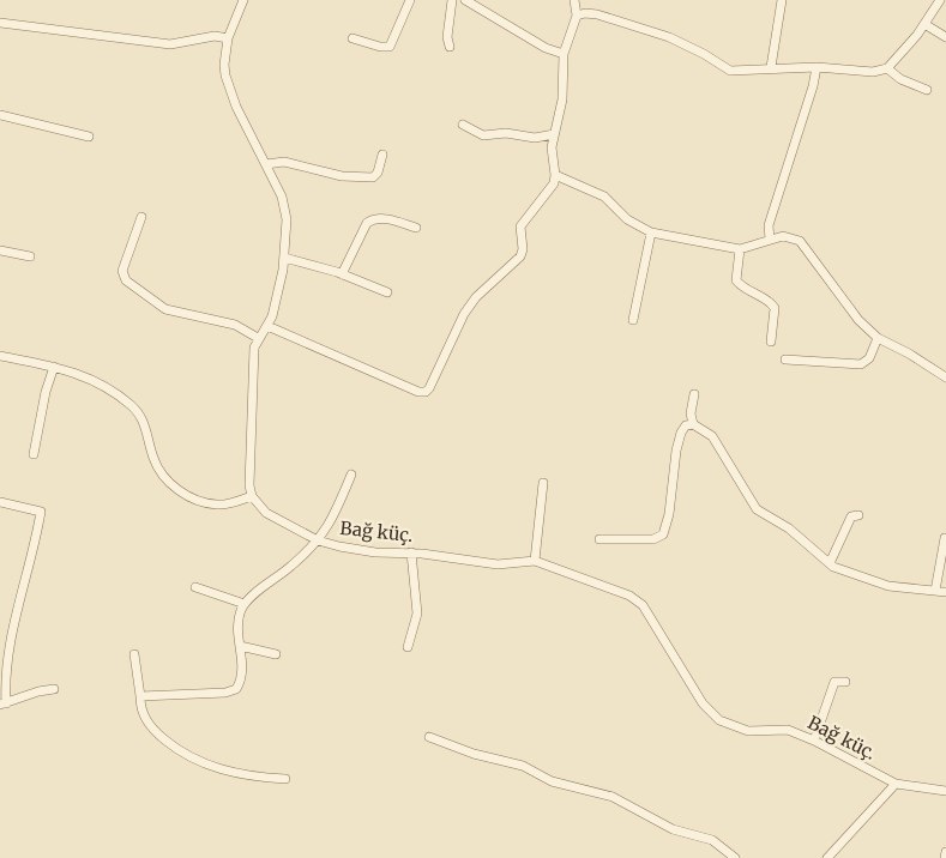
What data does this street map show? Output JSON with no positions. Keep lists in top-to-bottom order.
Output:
{
  "streets": {
    "street": ["Bağ küç."]
  }
}
